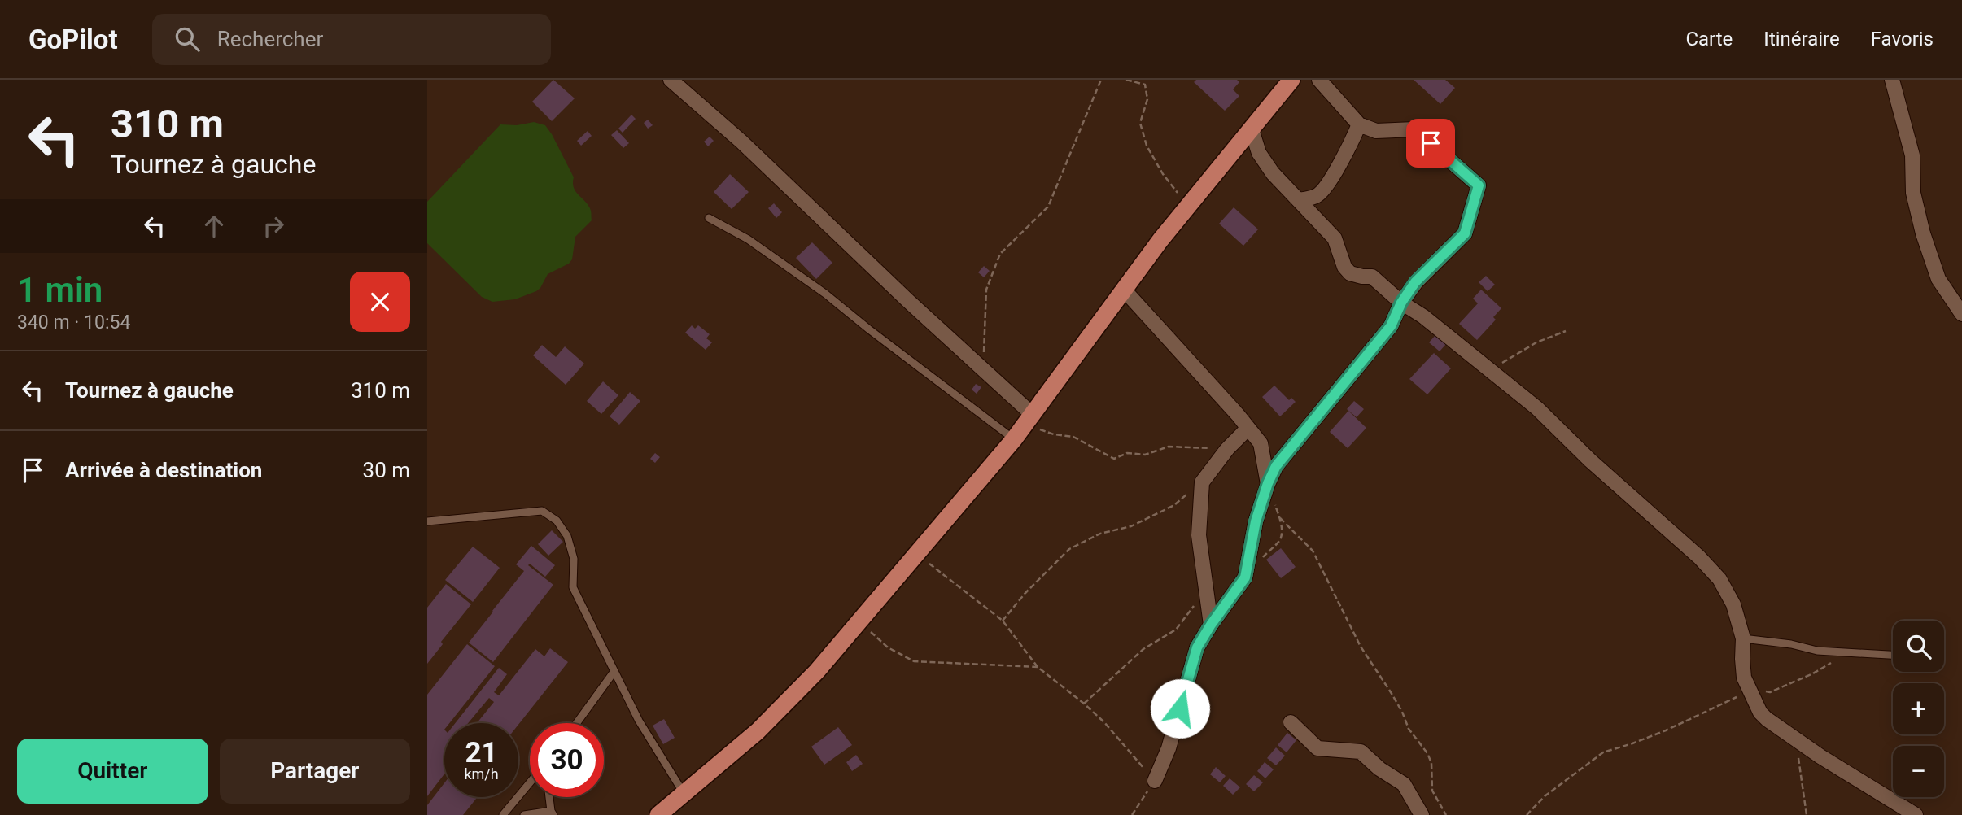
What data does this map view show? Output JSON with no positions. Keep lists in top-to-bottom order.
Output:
{
  "page": {
    "header": "GoPilot",
    "search": "Rechercher",
    "nav": ["Carte", "Itinéraire", "Favoris"],
    "turn": ["310 m", "Tournez à gauche"],
    "heading": ["1 min", "340 m · 10:54"],
    "list": [
      {
        "name": "Tournez à gauche",
        "value": "310 m"
      },
      {
        "name": "Arrivée à destination",
        "value": "30 m"
      }
    ],
    "map_buttons": ["+", "−"],
    "speed": "21 km/h",
    "limit": "30",
    "buttons": ["Quitter", "Partager"]
  }
}
